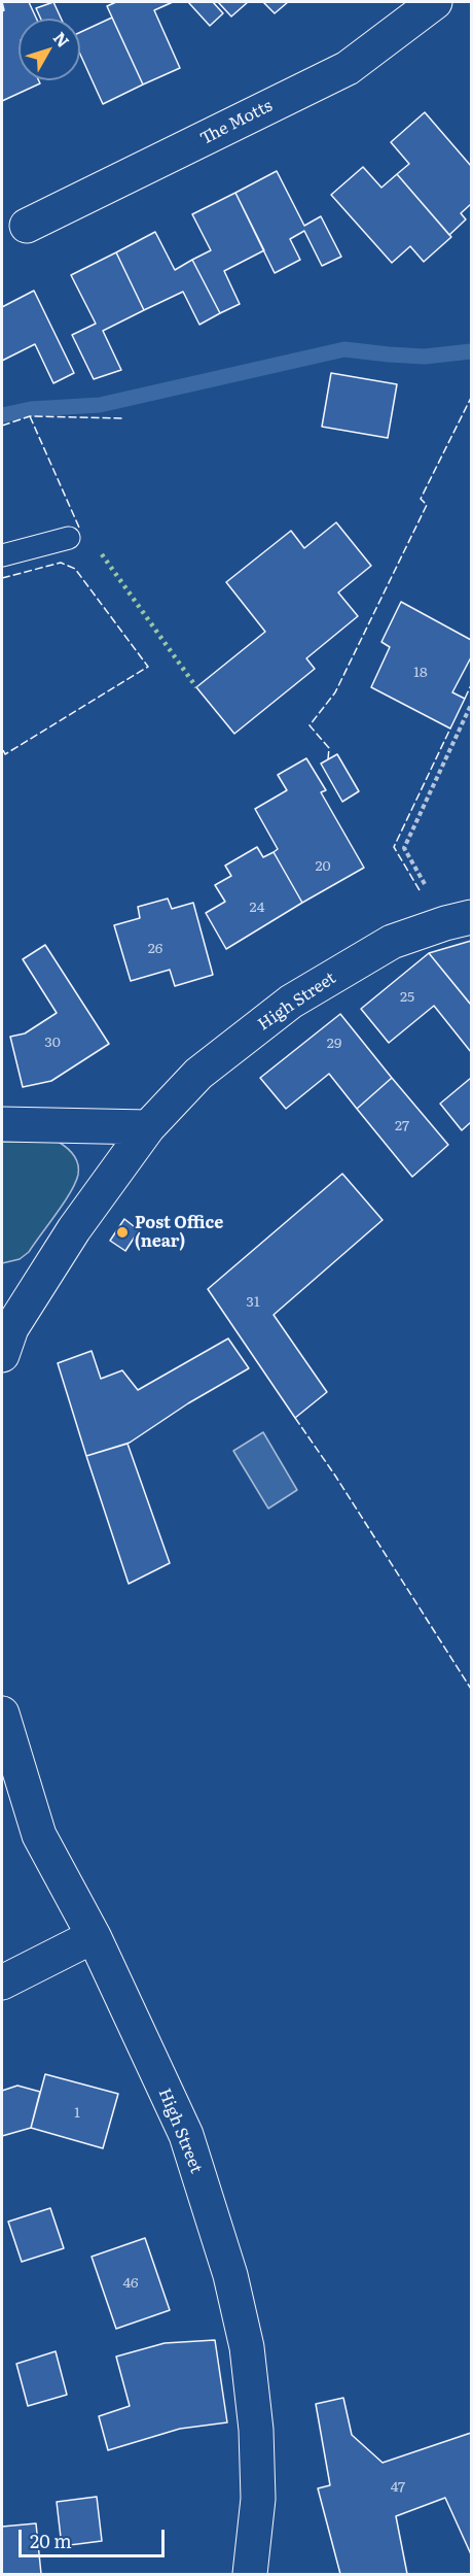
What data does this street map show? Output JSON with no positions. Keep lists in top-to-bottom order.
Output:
{
  "streets": {
    "street": ["The Motts", "High Street"]
  },
  "places": ["Post Office (near)"],
  "house_numbers": [
    "18",
    "20",
    "24",
    "26",
    "25",
    "30",
    "29",
    "27",
    "31",
    "1",
    "46",
    "47"
  ],
  "scale_bar": "20 m",
  "north": "top right"
}
